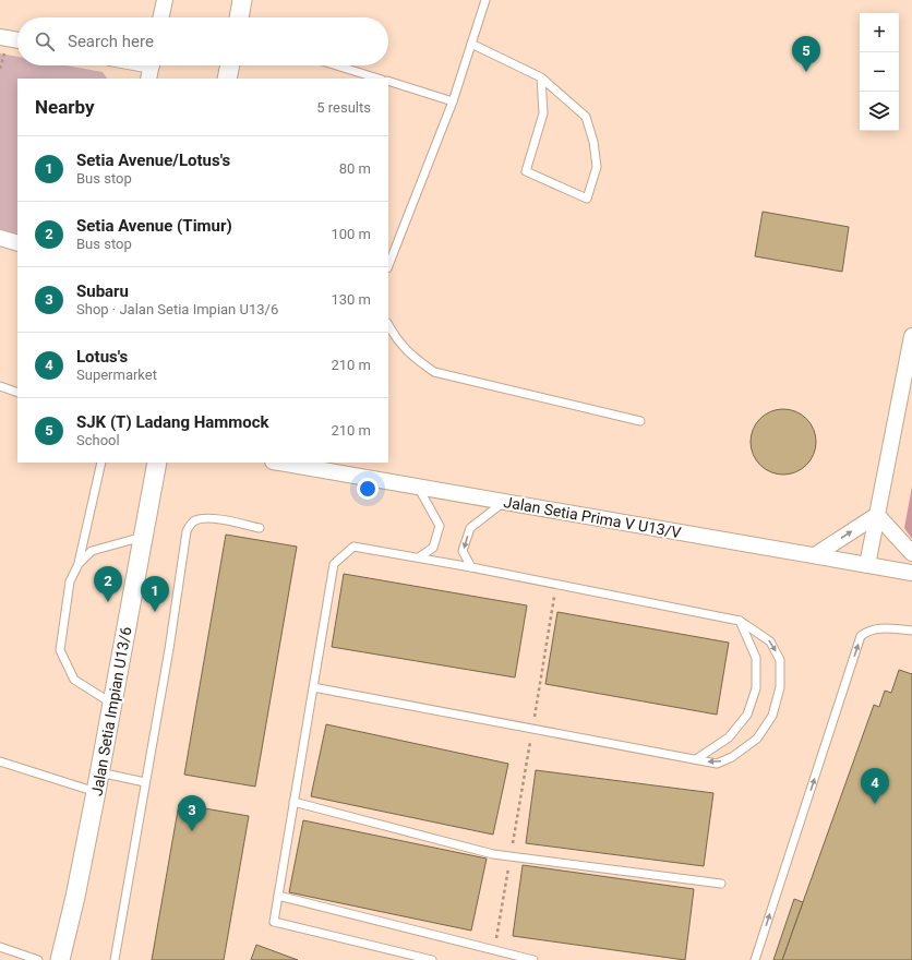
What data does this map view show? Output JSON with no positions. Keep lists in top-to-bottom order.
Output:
{
  "streets": {
    "street": ["Jalan Setia Prima V U13/V", "Jalan Setia Impian U13/6"]
  },
  "page": {
    "map_buttons": ["+", "−"],
    "search": "Search here",
    "pins": [
      "5",
      "2",
      "1",
      "4",
      "3"
    ],
    "heading": ["Nearby", "5 results"],
    "list": [
      {
        "mark": "1",
        "name": "Setia Avenue/Lotus's",
        "note": "Bus stop",
        "value": "80 m"
      },
      {
        "mark": "2",
        "name": "Setia Avenue (Timur)",
        "note": "Bus stop",
        "value": "100 m"
      },
      {
        "mark": "3",
        "name": "Subaru",
        "note": "Shop · Jalan Setia Impian U13/6",
        "value": "130 m"
      },
      {
        "mark": "4",
        "name": "Lotus's",
        "note": "Supermarket",
        "value": "210 m"
      },
      {
        "mark": "5",
        "name": "SJK (T) Ladang Hammock",
        "note": "School",
        "value": "210 m"
      }
    ]
  }
}
